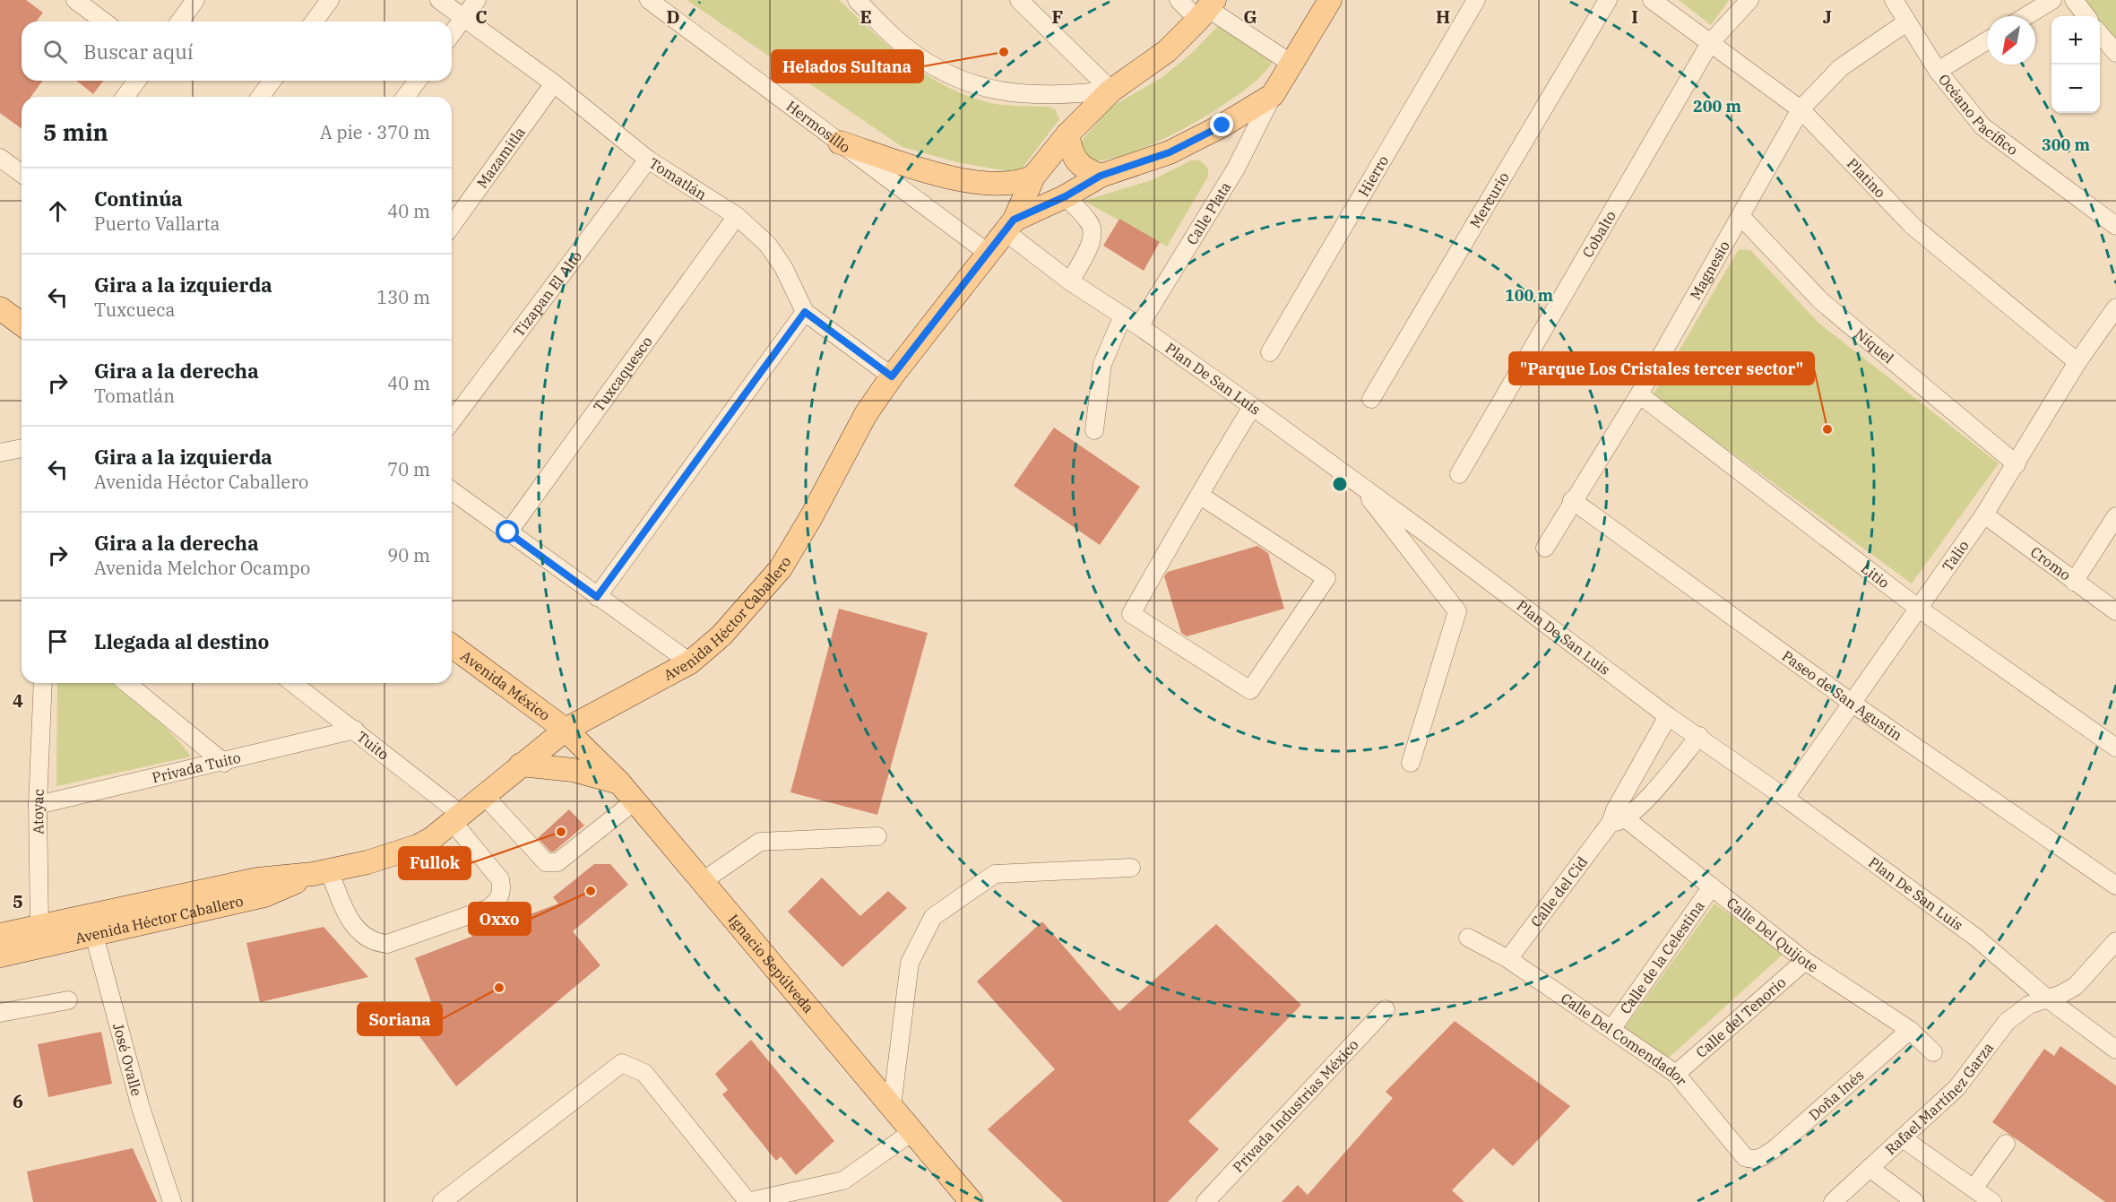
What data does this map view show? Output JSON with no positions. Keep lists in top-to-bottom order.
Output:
{
  "streets": {
    "main road": ["Avenida Héctor Caballero", "Avenida México", "Ignacio Sepúlveda"],
    "street": [
      "Océano Pacífico",
      "Hermosillo",
      "Mazamitla",
      "Hierro",
      "Tomatlán",
      "Platino",
      "Mercurio",
      "Calle Plata",
      "Cobalto",
      "Magnesio",
      "Tizapan El Alto",
      "Níquel",
      "Tuxcaquesco",
      "Plan De San Luis",
      "Talio",
      "Cromo",
      "Litio",
      "Paseo de San Agustin",
      "Tuito",
      "Privada Tuito",
      "Atoyac",
      "Calle del Cid",
      "Calle Del Quijote",
      "Calle de la Celestina",
      "Calle del Tenorio",
      "Calle Del Comendador",
      "José Ovalle",
      "Doña Inés",
      "Rafael Martínez Garza",
      "Privada Industrias México"
    ]
  },
  "crossings": [
    ["Océano Pacífico", "Magnesio"],
    ["Hermosillo", "Avenida Héctor Caballero"],
    ["Mazamitla", "Tomatlán"],
    ["Tomatlán", "Tizapan El Alto"],
    ["Tomatlán", "Tuxcaquesco"],
    ["Tomatlán", "Avenida Héctor Caballero"],
    ["Platino", "Cobalto"],
    ["Platino", "Magnesio"],
    ["Platino", "Talio"],
    ["Calle Plata", "Plan De San Luis"],
    ["Magnesio", "Níquel"],
    ["Magnesio", "Litio"],
    ["Magnesio", "Paseo de San Agustin"],
    ["Níquel", "Talio"],
    ["Plan De San Luis", "Talio"],
    ["Plan De San Luis", "Avenida Héctor Caballero"],
    ["Plan De San Luis", "Calle del Cid"],
    ["Plan De San Luis", "Rafael Martínez Garza"],
    ["Talio", "Cromo"],
    ["Talio", "Litio"],
    ["Talio", "Paseo de San Agustin"],
    ["Avenida Héctor Caballero", "Avenida México"],
    ["Avenida Héctor Caballero", "Tuito"],
    ["Avenida Héctor Caballero", "Atoyac"],
    ["Avenida Héctor Caballero", "Ignacio Sepúlveda"],
    ["Avenida Héctor Caballero", "José Ovalle"],
    ["Avenida México", "Ignacio Sepúlveda"],
    ["Tuito", "Privada Tuito"],
    ["Privada Tuito", "Atoyac"],
    ["Calle del Cid", "Calle Del Quijote"],
    ["Calle del Cid", "Calle Del Comendador"],
    ["Calle Del Quijote", "Calle de la Celestina"],
    ["Calle Del Quijote", "Calle del Tenorio"],
    ["Calle Del Quijote", "Doña Inés"],
    ["Calle de la Celestina", "Calle Del Comendador"],
    ["Calle del Tenorio", "Calle Del Comendador"],
    ["Calle Del Comendador", "Doña Inés"]
  ],
  "places": [
    "Helados Sultana",
    "\"Parque Los Cristales tercer sector\"",
    "Fullok",
    "Oxxo",
    "Soriana"
  ],
  "north": "bottom left",
  "page": {
    "map_buttons": ["+", "−"],
    "search": "Buscar aquí",
    "heading": ["5 min", "A pie · 370 m"],
    "list": [
      ["Continúa", "Puerto Vallarta", "40 m"],
      ["Gira a la izquierda", "Tuxcueca", "130 m"],
      ["Gira a la derecha", "Tomatlán", "40 m"],
      ["Gira a la izquierda", "Avenida Héctor Caballero", "70 m"],
      ["Gira a la derecha", "Avenida Melchor Ocampo", "90 m"],
      "Llegada al destino"
    ]
  },
  "grid": {
    "columns": [
      "C",
      "D",
      "E",
      "F",
      "G",
      "H",
      "I",
      "J"
    ],
    "rows": ["4", "5", "6"]
  },
  "rings": ["200 m", "300 m", "100 m"]
}
